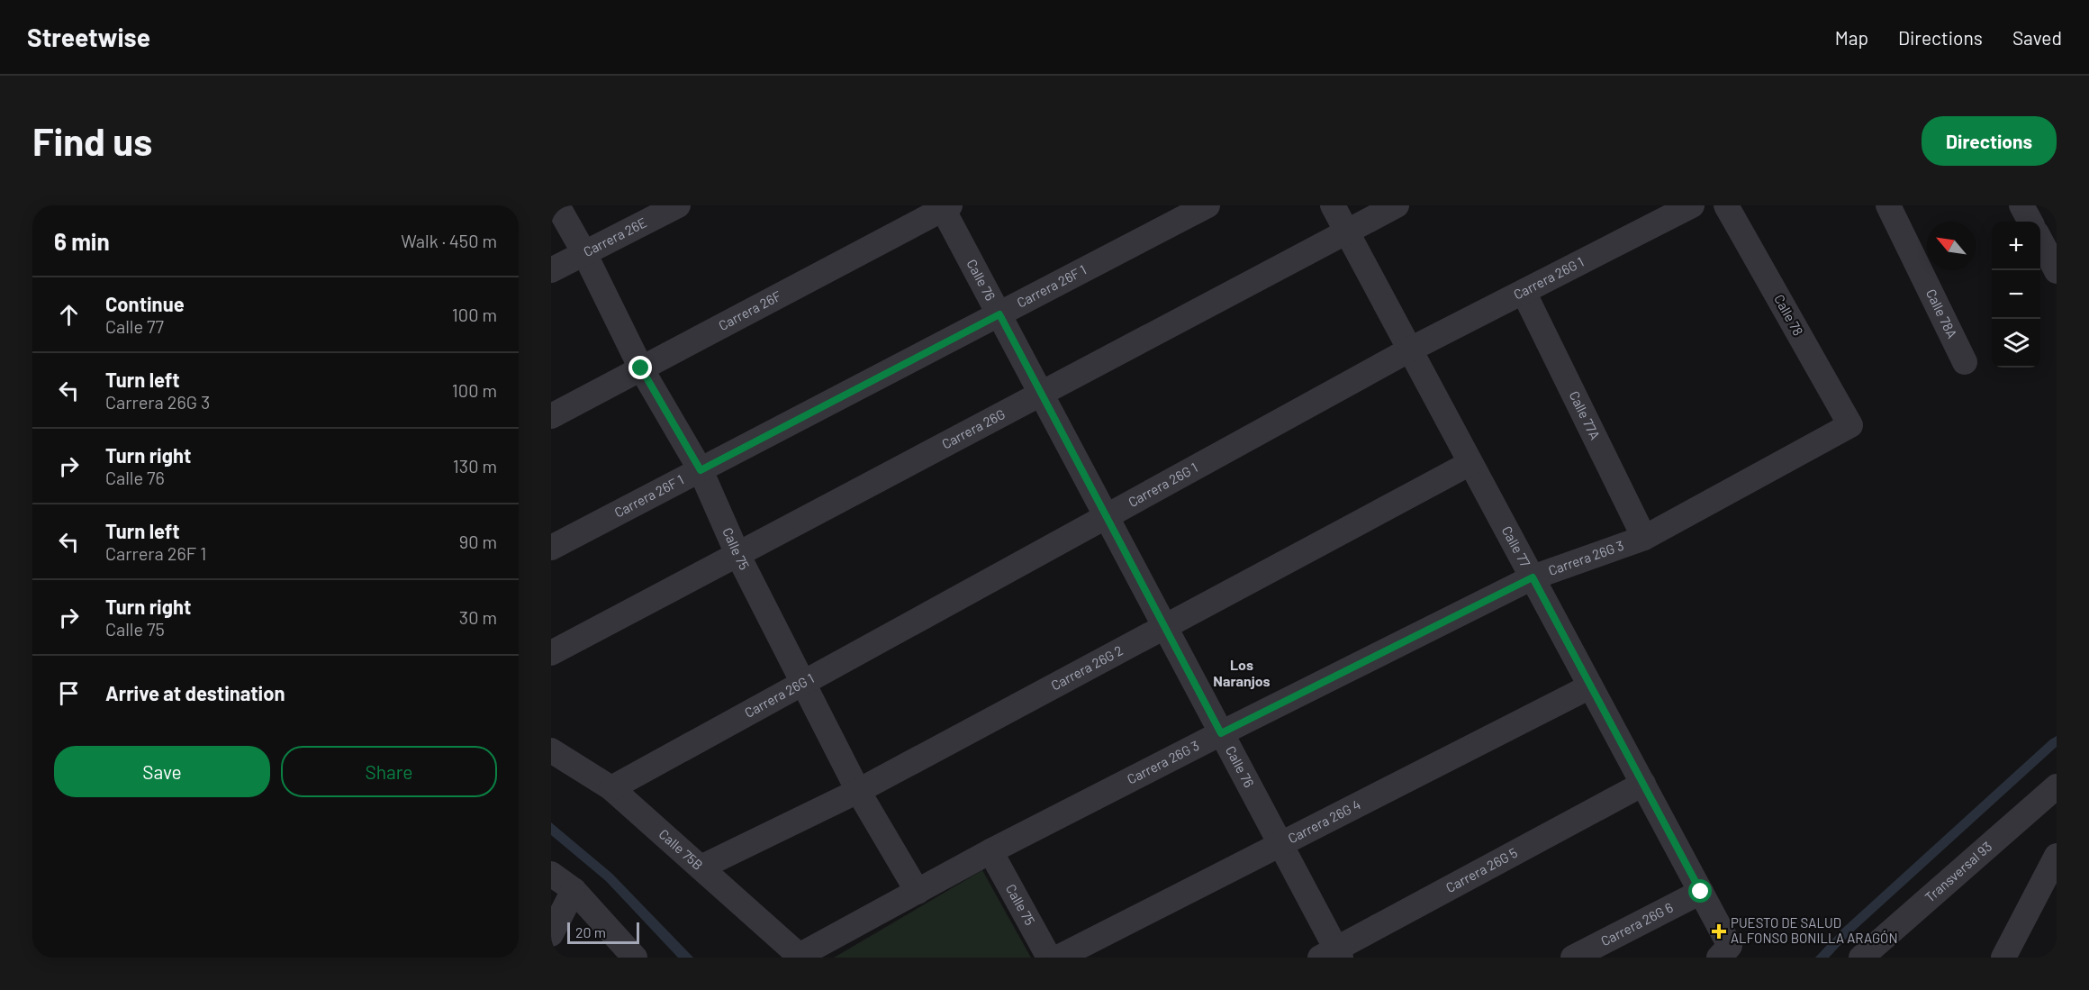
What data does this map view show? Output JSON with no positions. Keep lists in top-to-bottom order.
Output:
{
  "streets": {
    "street": [
      "Carrera 26E",
      "Carrera 26G 1",
      "Calle 76",
      "Carrera 26F 1",
      "Carrera 26F",
      "Calle 78A",
      "Calle 78",
      "Calle 77A",
      "Carrera 26G",
      "Calle 77",
      "Calle 75",
      "Carrera 26G 3",
      "Carrera 26G 2",
      "Carrera 26G 4",
      "Calle 75B",
      "Carrera 26G 5",
      "Transversal 93",
      "Carrera 26G 6"
    ]
  },
  "crossings": [
    ["Carrera 26E", "Calle 75"],
    ["Carrera 26G 1", "Calle 76"],
    ["Carrera 26G 1", "Calle 77A"],
    ["Carrera 26G 1", "Calle 77"],
    ["Carrera 26G 1", "Calle 75"],
    ["Carrera 26G 1", "Calle 75B"],
    ["Calle 76", "Carrera 26F 1"],
    ["Calle 76", "Carrera 26F"],
    ["Calle 76", "Carrera 26G"],
    ["Calle 76", "Carrera 26G 3"],
    ["Calle 76", "Carrera 26G 2"],
    ["Calle 76", "Carrera 26G 4"],
    ["Calle 76", "Carrera 26G 5"],
    ["Carrera 26F 1", "Calle 75"],
    ["Carrera 26F", "Calle 75"],
    ["Calle 78", "Carrera 26G 3"],
    ["Calle 77A", "Carrera 26G 3"],
    ["Carrera 26G", "Calle 77"],
    ["Carrera 26G", "Calle 75"],
    ["Calle 77", "Carrera 26G 3"],
    ["Calle 77", "Carrera 26G 2"],
    ["Calle 77", "Carrera 26G 4"],
    ["Calle 77", "Carrera 26G 5"],
    ["Calle 77", "Carrera 26G 6"],
    ["Calle 75", "Carrera 26G 3"],
    ["Calle 75", "Carrera 26G 2"],
    ["Carrera 26G 3", "Calle 75B"],
    ["Carrera 26G 2", "Calle 75B"]
  ],
  "districts": ["Los Naranjos"],
  "places": {
    "health": ["PUESTO DE SALUD ALFONSO BONILLA ARAGÓN"]
  },
  "scale_bar": "20 m",
  "north": "top left",
  "page": {
    "header": "Streetwise",
    "nav": ["Map", "Directions", "Saved"],
    "buttons": [
      "Directions",
      ["Save", "Share"]
    ],
    "title": "Find us",
    "heading": ["6 min", "Walk · 450 m"],
    "map_buttons": ["+", "−"],
    "list": [
      ["Continue", "Calle 77", "100 m"],
      ["Turn left", "Carrera 26G 3", "100 m"],
      ["Turn right", "Calle 76", "130 m"],
      ["Turn left", "Carrera 26F 1", "90 m"],
      ["Turn right", "Calle 75", "30 m"],
      "Arrive at destination"
    ],
    "scale": "20 m"
  }
}
